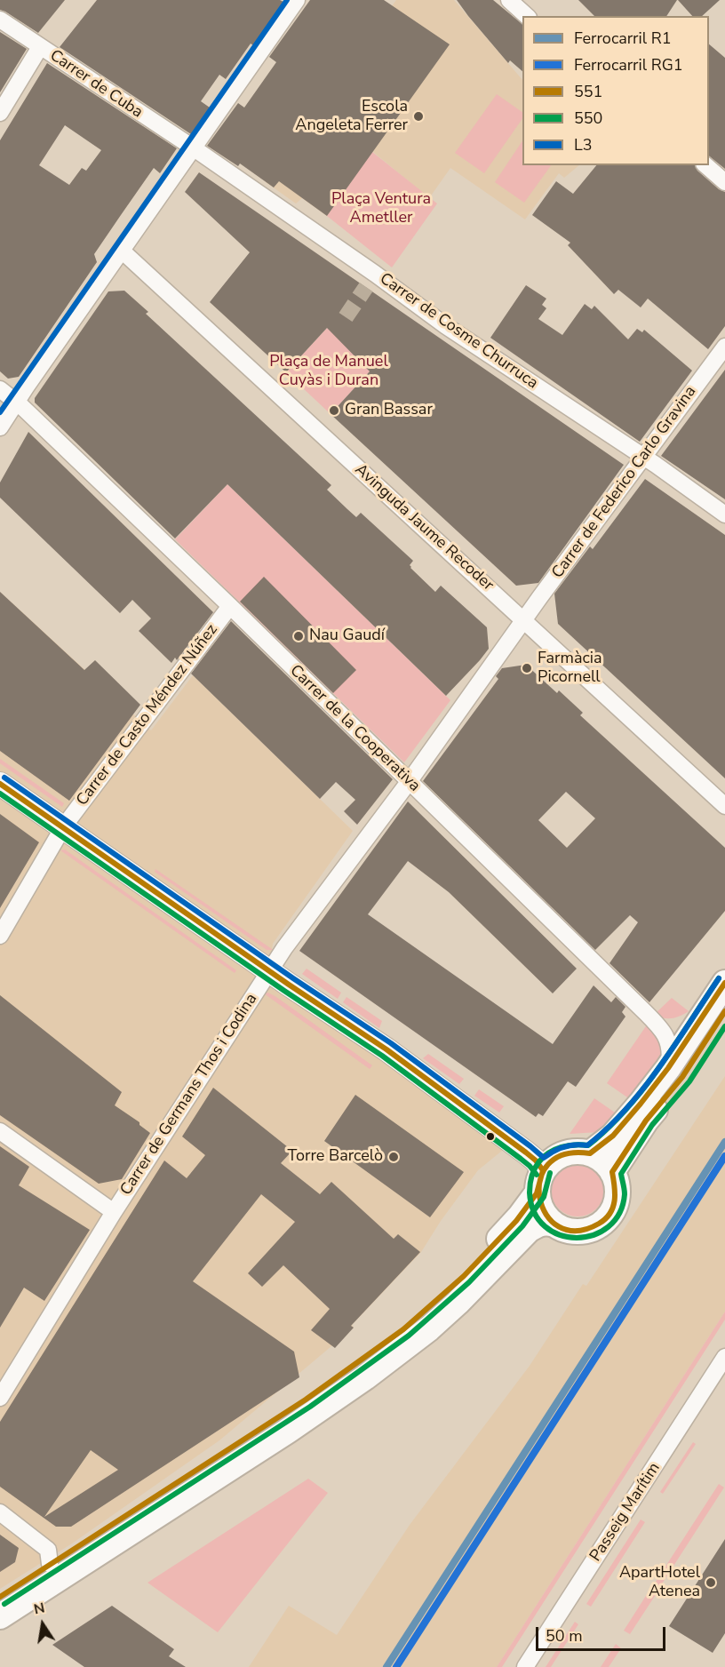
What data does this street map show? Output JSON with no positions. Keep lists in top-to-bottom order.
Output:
{
  "streets": {
    "street": [
      "Carrer de Cuba",
      "Carrer de Cosme Churruca",
      "Carrer de Federico Carlo Gravina",
      "Avinguda Jaume Recoder",
      "Carrer de Casto Méndez Núñez",
      "Carrer de la Cooperativa",
      "Carrer de Germans Thos i Codina",
      "Passeig Marítim"
    ]
  },
  "crossings": [
    ["Carrer de Cuba", "Carrer de Cosme Churruca"],
    ["Carrer de Cosme Churruca", "Carrer de Federico Carlo Gravina"],
    ["Carrer de Federico Carlo Gravina", "Avinguda Jaume Recoder"],
    ["Carrer de Federico Carlo Gravina", "Carrer de Germans Thos i Codina"],
    ["Avinguda Jaume Recoder", "Carrer de Germans Thos i Codina"],
    ["Carrer de Casto Méndez Núñez", "Carrer de la Cooperativa"],
    ["Carrer de la Cooperativa", "Carrer de Germans Thos i Codina"]
  ],
  "parks": ["Plaça Ventura Ametller", "Plaça de Manuel Cuyàs i Duran"],
  "places": [
    "Escola Angeleta Ferrer",
    "Gran Bassar",
    "Nau Gaudí",
    "Farmàcia Picornell",
    "Torre Barcelò",
    "ApartHotel Atenea"
  ],
  "lines": [
    "transit line L3",
    "transit line 551",
    "transit line 550",
    "rail line R1",
    "rail line RG1"
  ],
  "legend": [
    "Ferrocarril R1",
    "Ferrocarril RG1",
    "551",
    "550",
    "L3"
  ],
  "scale_bar": "50 m",
  "north": "top"
}
